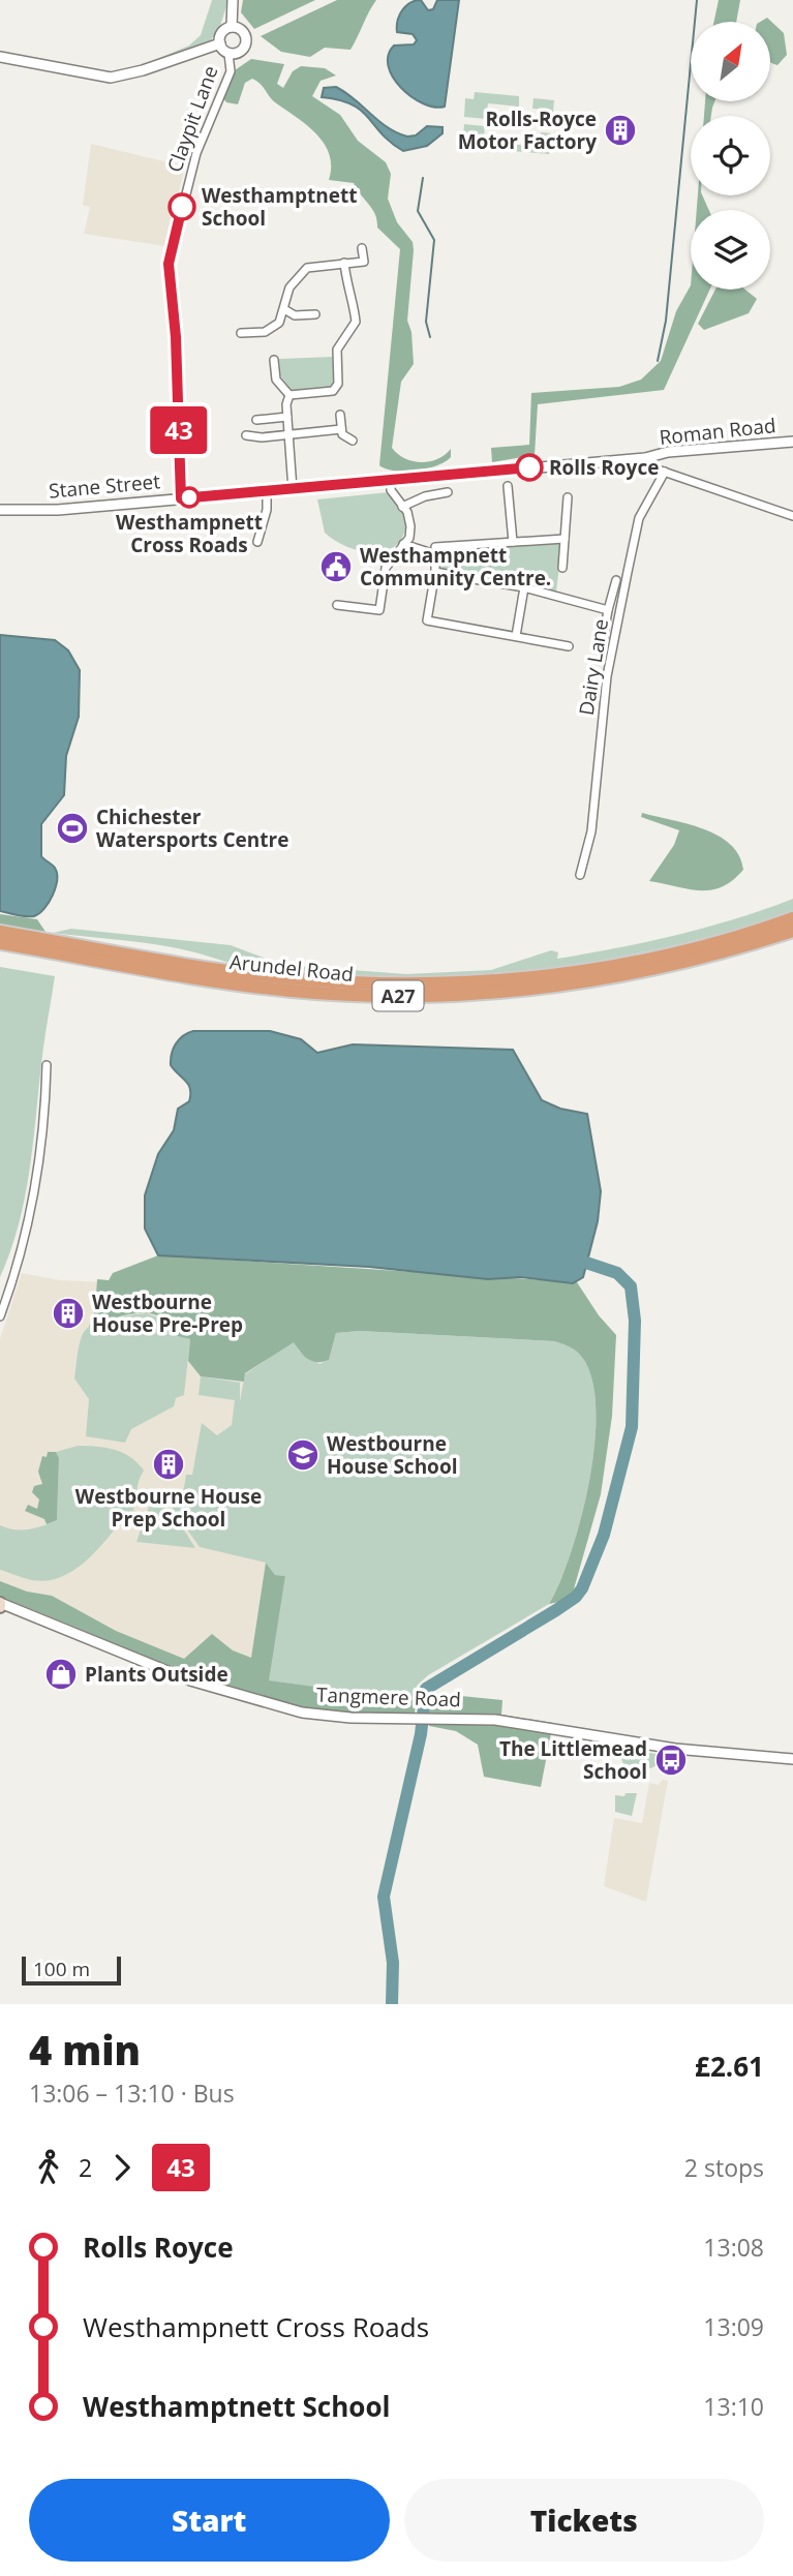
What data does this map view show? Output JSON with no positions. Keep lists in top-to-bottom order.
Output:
{
  "streets": {
    "highway": ["Arundel Road", "A27"],
    "street": [
      "Claypit Lane",
      "Roman Road",
      "Stane Street",
      "Dairy Lane",
      "Tangmere Road"
    ]
  },
  "crossings": [
    ["Claypit Lane", "Stane Street"],
    ["Roman Road", "Stane Street"]
  ],
  "places": {
    "building": ["Rolls-Royce Motor Factory", "Westbourne House Pre-Prep", "Westbourne House Prep School"],
    "other": ["Westhamptnett School", "Rolls Royce", "Westhampnett Cross Roads"],
    "public building": ["Westhampnett Community Centre."],
    "sports": ["Chichester Watersports Centre"],
    "school or university": ["Westbourne House School"],
    "shop": ["Plants Outside"],
    "bus stop": ["The Littlemead School"]
  },
  "lines": ["bus line 43"],
  "scale_bar": "100 m",
  "north": "top right",
  "page": {
    "on_map": "43",
    "scale": "100 m",
    "heading": ["4 min", "13:06 – 13:10 · Bus", "£2.61"],
    "legs": ["2", "43", "2 stops"],
    "list": [
      {
        "name": "Rolls Royce",
        "value": "13:08"
      },
      {
        "name": "Westhampnett Cross Roads",
        "value": "13:09"
      },
      {
        "name": "Westhamptnett School",
        "value": "13:10"
      }
    ],
    "buttons": ["Start", "Tickets"]
  }
}
